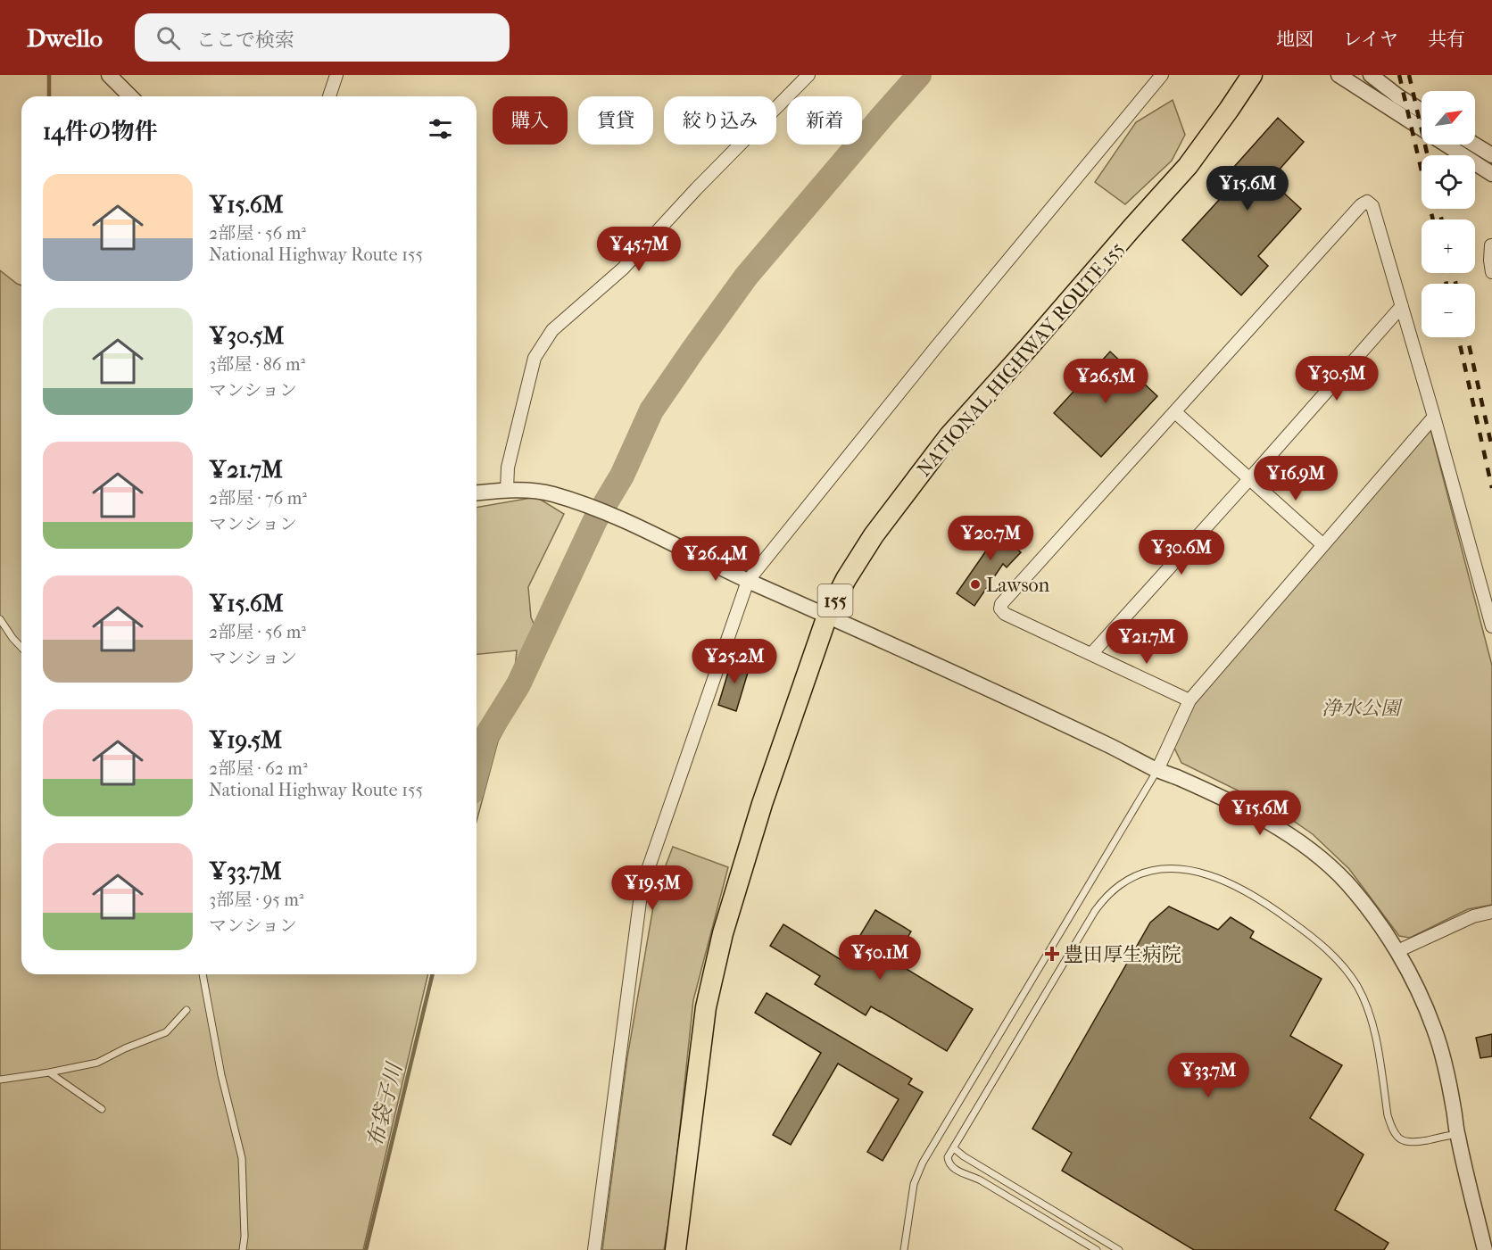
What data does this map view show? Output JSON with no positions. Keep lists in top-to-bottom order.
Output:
{
  "streets": {
    "highway": ["NATIONAL HIGHWAY ROUTE 155", "155"]
  },
  "water": ["布袋子川"],
  "parks": ["浄水公園"],
  "places": {
    "other": ["Lawson"],
    "health": ["豊田厚生病院"]
  },
  "north": "top right",
  "page": {
    "header": "Dwello",
    "search": "ここで検索",
    "nav": ["地図", "レイヤ", "共有"],
    "map_buttons": ["+", "−"],
    "chip": [
      "購入",
      "賃貸",
      "絞り込み",
      "新着"
    ],
    "heading": "14件の物件",
    "list": [
      {
        "name": "¥15.6M",
        "note": "2部屋 · 56 m² · National Highway Route 155"
      },
      {
        "name": "¥30.5M",
        "note": "3部屋 · 86 m² · マンション"
      },
      {
        "name": "¥21.7M",
        "note": "2部屋 · 76 m² · マンション"
      },
      {
        "name": "¥15.6M",
        "note": "2部屋 · 56 m² · マンション"
      },
      {
        "name": "¥19.5M",
        "note": "2部屋 · 62 m² · National Highway Route 155"
      },
      {
        "name": "¥33.7M",
        "note": "3部屋 · 95 m² · マンション"
      }
    ],
    "price": [
      "¥15.6M",
      "¥45.7M",
      "¥30.5M",
      "¥26.5M",
      "¥16.9M",
      "¥20.7M",
      "¥30.6M",
      "¥26.4M",
      "¥21.7M",
      "¥25.2M",
      "¥15.6M",
      "¥19.5M",
      "¥50.1M",
      "¥33.7M"
    ]
  }
}
